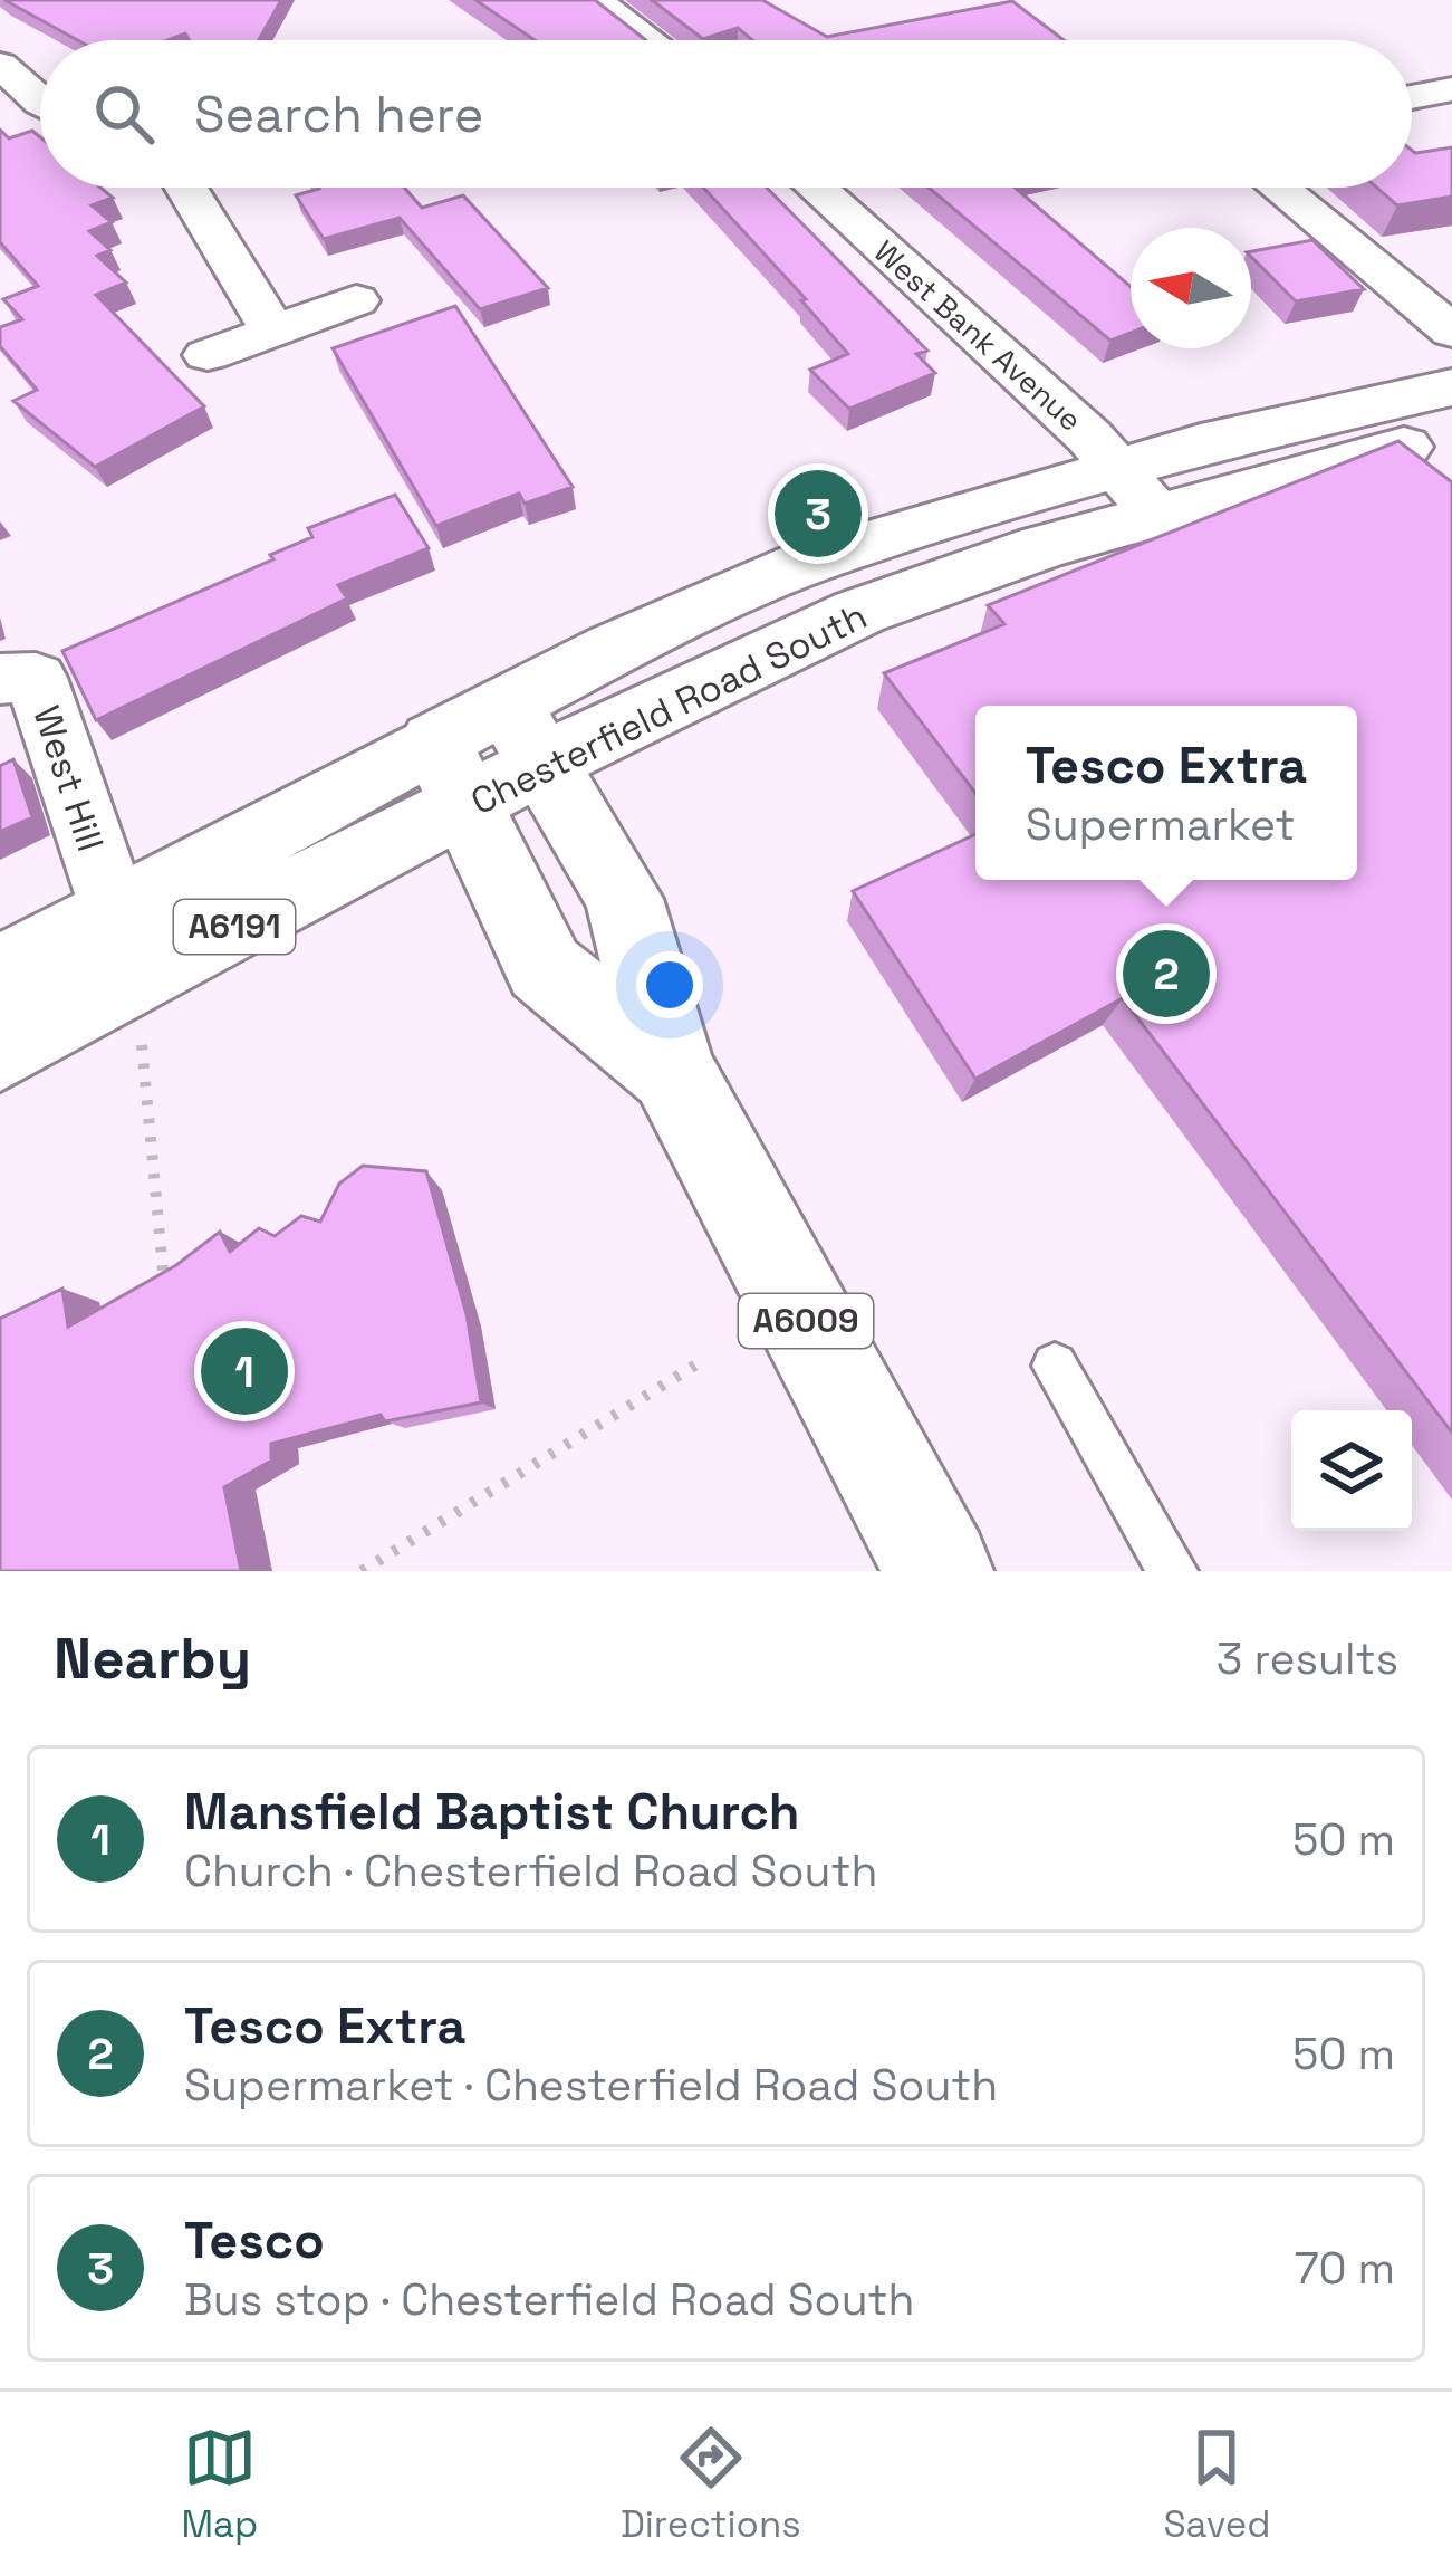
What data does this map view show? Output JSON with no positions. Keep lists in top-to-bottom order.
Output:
{
  "streets": {
    "main road": ["Chesterfield Road South", "A6191", "A6009"],
    "street": ["West Bank Avenue", "West Hill"]
  },
  "crossings": [
    ["West Bank Avenue", "Chesterfield Road South"],
    ["Chesterfield Road South", "West Hill"],
    ["Chesterfield Road South", "A6009"]
  ],
  "north": "left",
  "page": {
    "search": "Search here",
    "pins": ["3", "2", "1"],
    "popup": ["Tesco Extra", "Supermarket"],
    "heading": ["Nearby", "3 results"],
    "list": [
      {
        "mark": "1",
        "name": "Mansfield Baptist Church",
        "note": "Church · Chesterfield Road South",
        "value": "50 m"
      },
      {
        "mark": "2",
        "name": "Tesco Extra",
        "note": "Supermarket · Chesterfield Road South",
        "value": "50 m"
      },
      {
        "mark": "3",
        "name": "Tesco",
        "note": "Bus stop · Chesterfield Road South",
        "value": "70 m"
      }
    ],
    "nav": ["Map", "Directions", "Saved"]
  }
}
